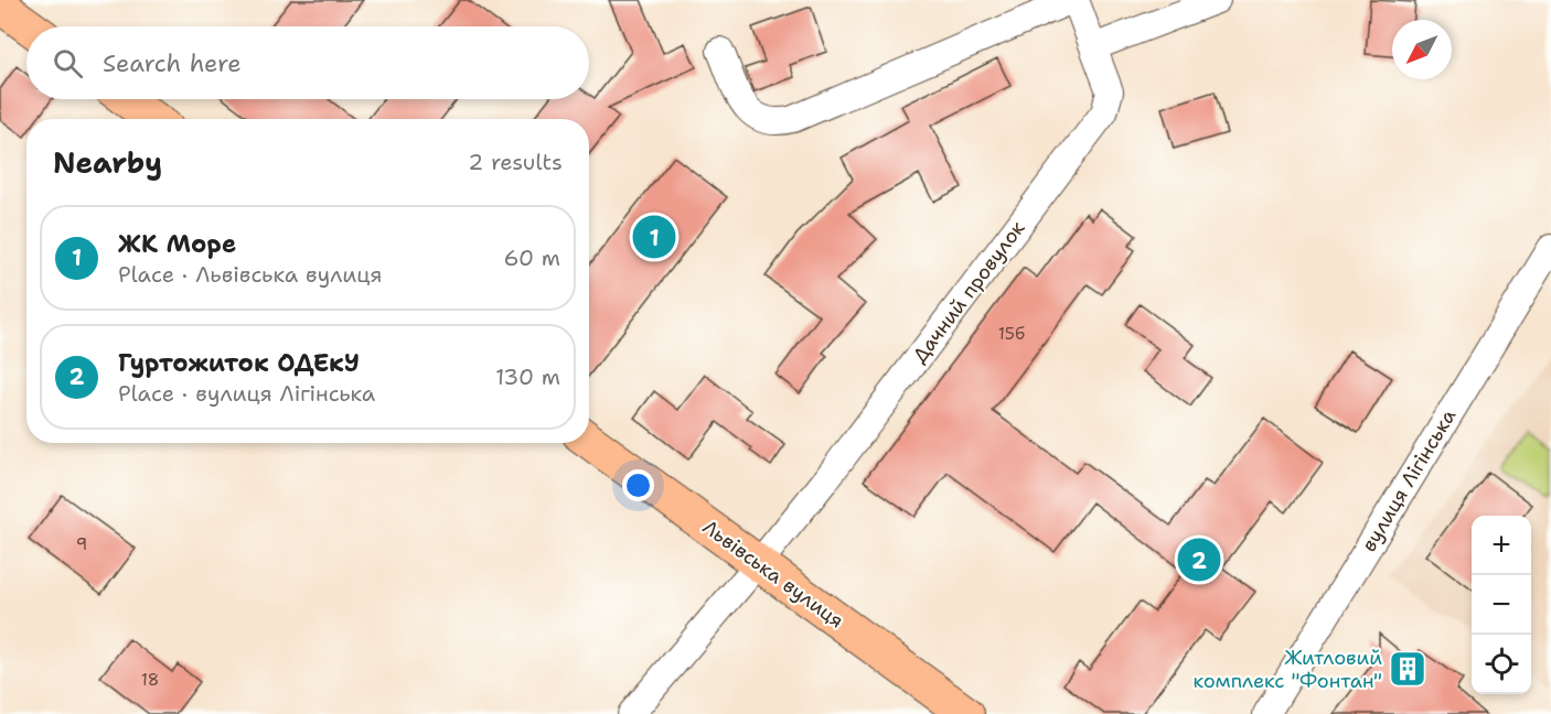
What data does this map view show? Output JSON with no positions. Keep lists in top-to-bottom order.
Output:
{
  "streets": {
    "main road": ["Львівська вулиця"],
    "street": ["Дачний провулок", "вулиця Лігінська"]
  },
  "crossings": [
    ["Дачний провулок", "Львівська вулиця"]
  ],
  "places": {
    "building": ["Житловий комплекс \"Фонтан\""]
  },
  "house_numbers": ["15б", "9", "18"],
  "north": "bottom left",
  "page": {
    "search": "Search here",
    "heading": ["Nearby", "2 results"],
    "list": [
      {
        "mark": "1",
        "name": "ЖК Море",
        "note": "Place · Львівська вулиця",
        "value": "60 m"
      },
      {
        "mark": "2",
        "name": "Гуртожиток ОДЕкУ",
        "note": "Place · вулиця Лігінська",
        "value": "130 m"
      }
    ],
    "pins": ["1", "2"],
    "map_buttons": ["+", "−"]
  }
}
